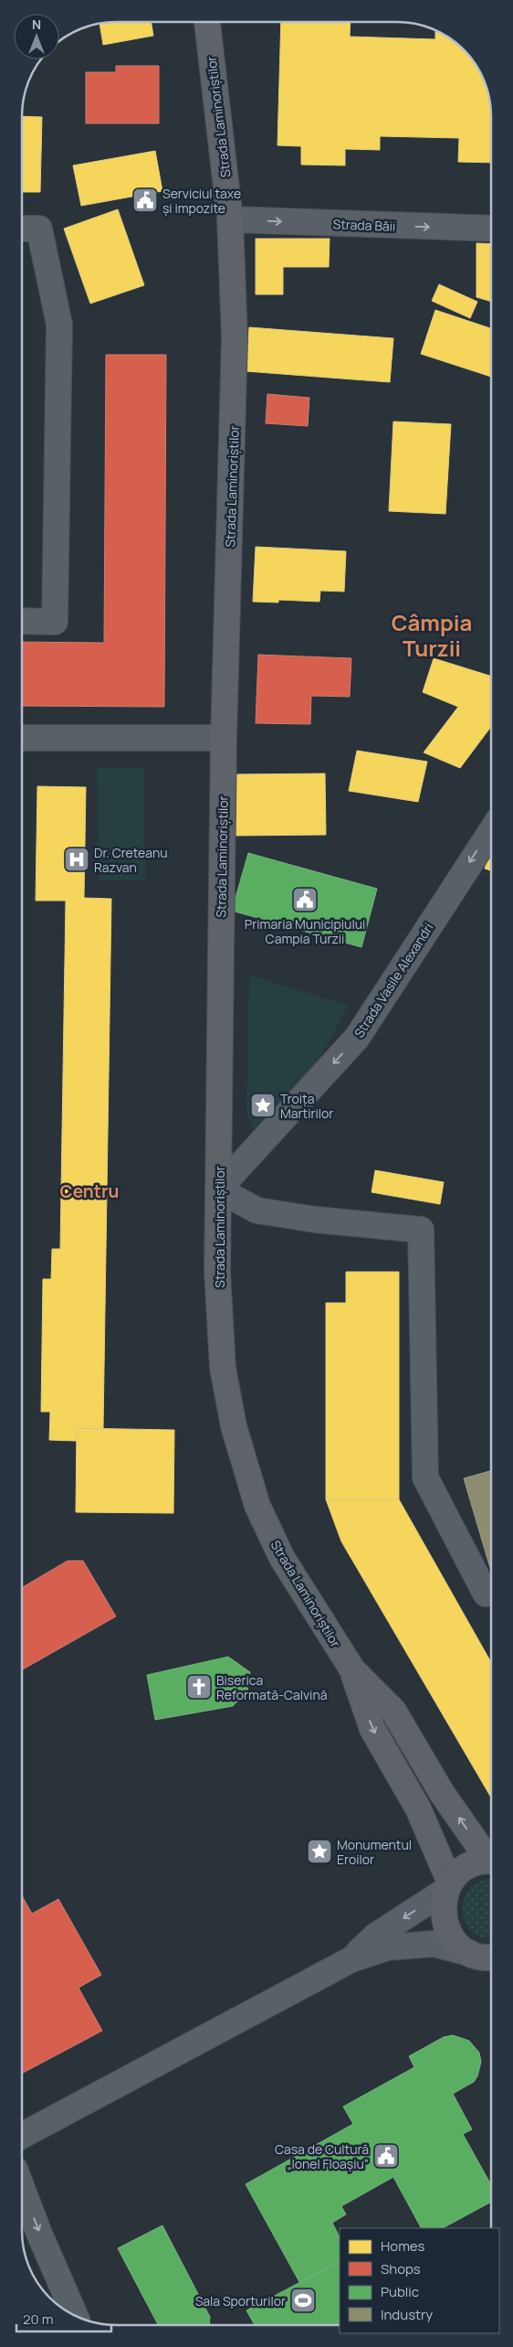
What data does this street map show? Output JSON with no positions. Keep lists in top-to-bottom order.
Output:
{
  "streets": {
    "main road": ["Strada Laminoriștilor"],
    "street": ["Strada Băii", "Strada Vasile Alexandri"]
  },
  "crossings": [
    ["Strada Laminoriștilor", "Strada Băii"],
    ["Strada Laminoriștilor", "Strada Vasile Alexandri"]
  ],
  "one_way": ["Strada Băii", "Strada Vasile Alexandri"],
  "districts": ["Câmpia Turzii", "Centru"],
  "places": {
    "public building": ["Serviciul taxe și impozite", "Primaria Municipiului Campia Turzii", "Casa de Cultură „Ionel Floașiu”"],
    "hospital": ["Dr. Creteanu Razvan"],
    "place": ["Troița Martirilor", "Monumentul Eroilor"],
    "church": ["Biserica Reformată-Calvină"],
    "sports": ["Sala Sporturilor"]
  },
  "legend": [
    "Homes",
    "Shops",
    "Public",
    "Industry"
  ],
  "scale_bar": "20 m",
  "north": "top"
}
